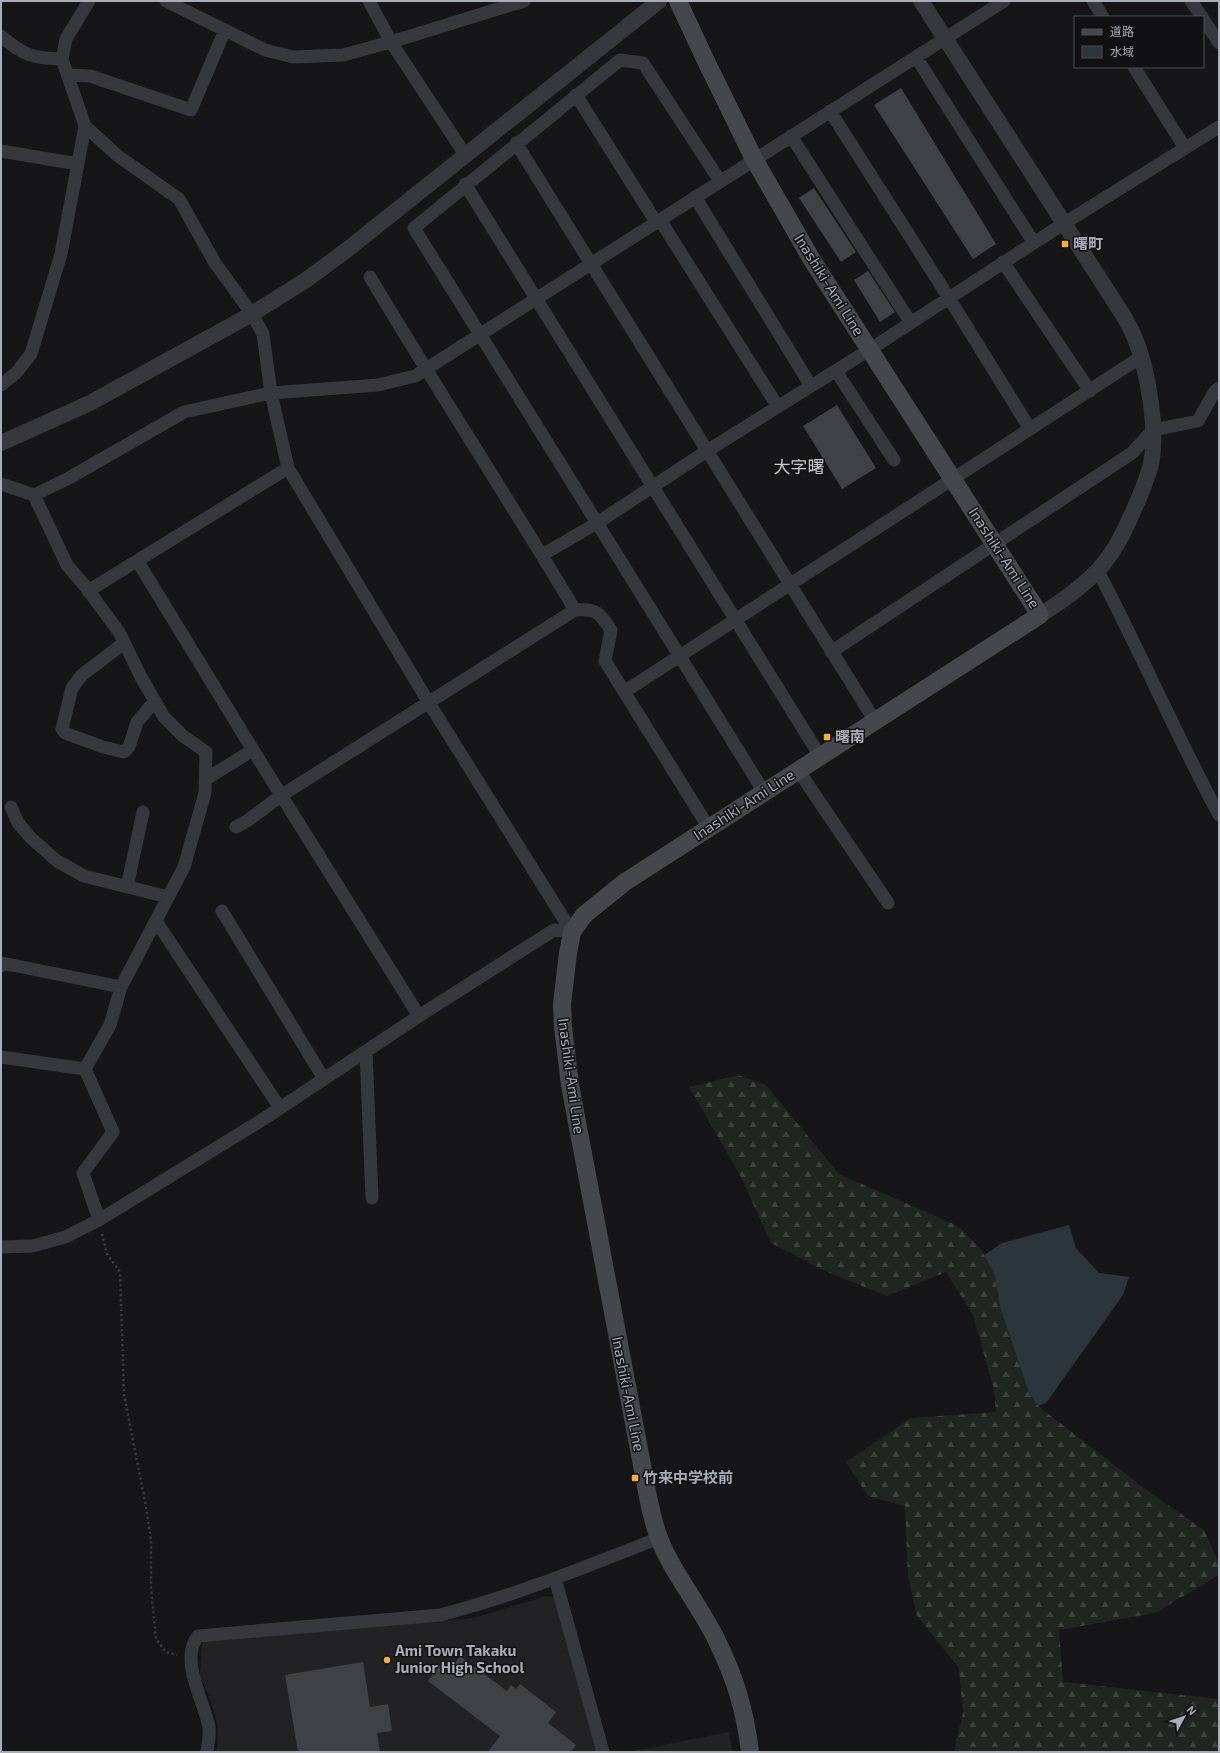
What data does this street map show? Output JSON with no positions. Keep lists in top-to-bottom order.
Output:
{
  "streets": {
    "main road": ["Inashiki-Ami Line"]
  },
  "districts": ["大字曙"],
  "places": {
    "transit": ["曙町", "曙南", "竹来中学校前"],
    "other": ["Ami Town Takaku Junior High School"]
  },
  "legend": ["道路", "水域"],
  "north": "top right"
}
